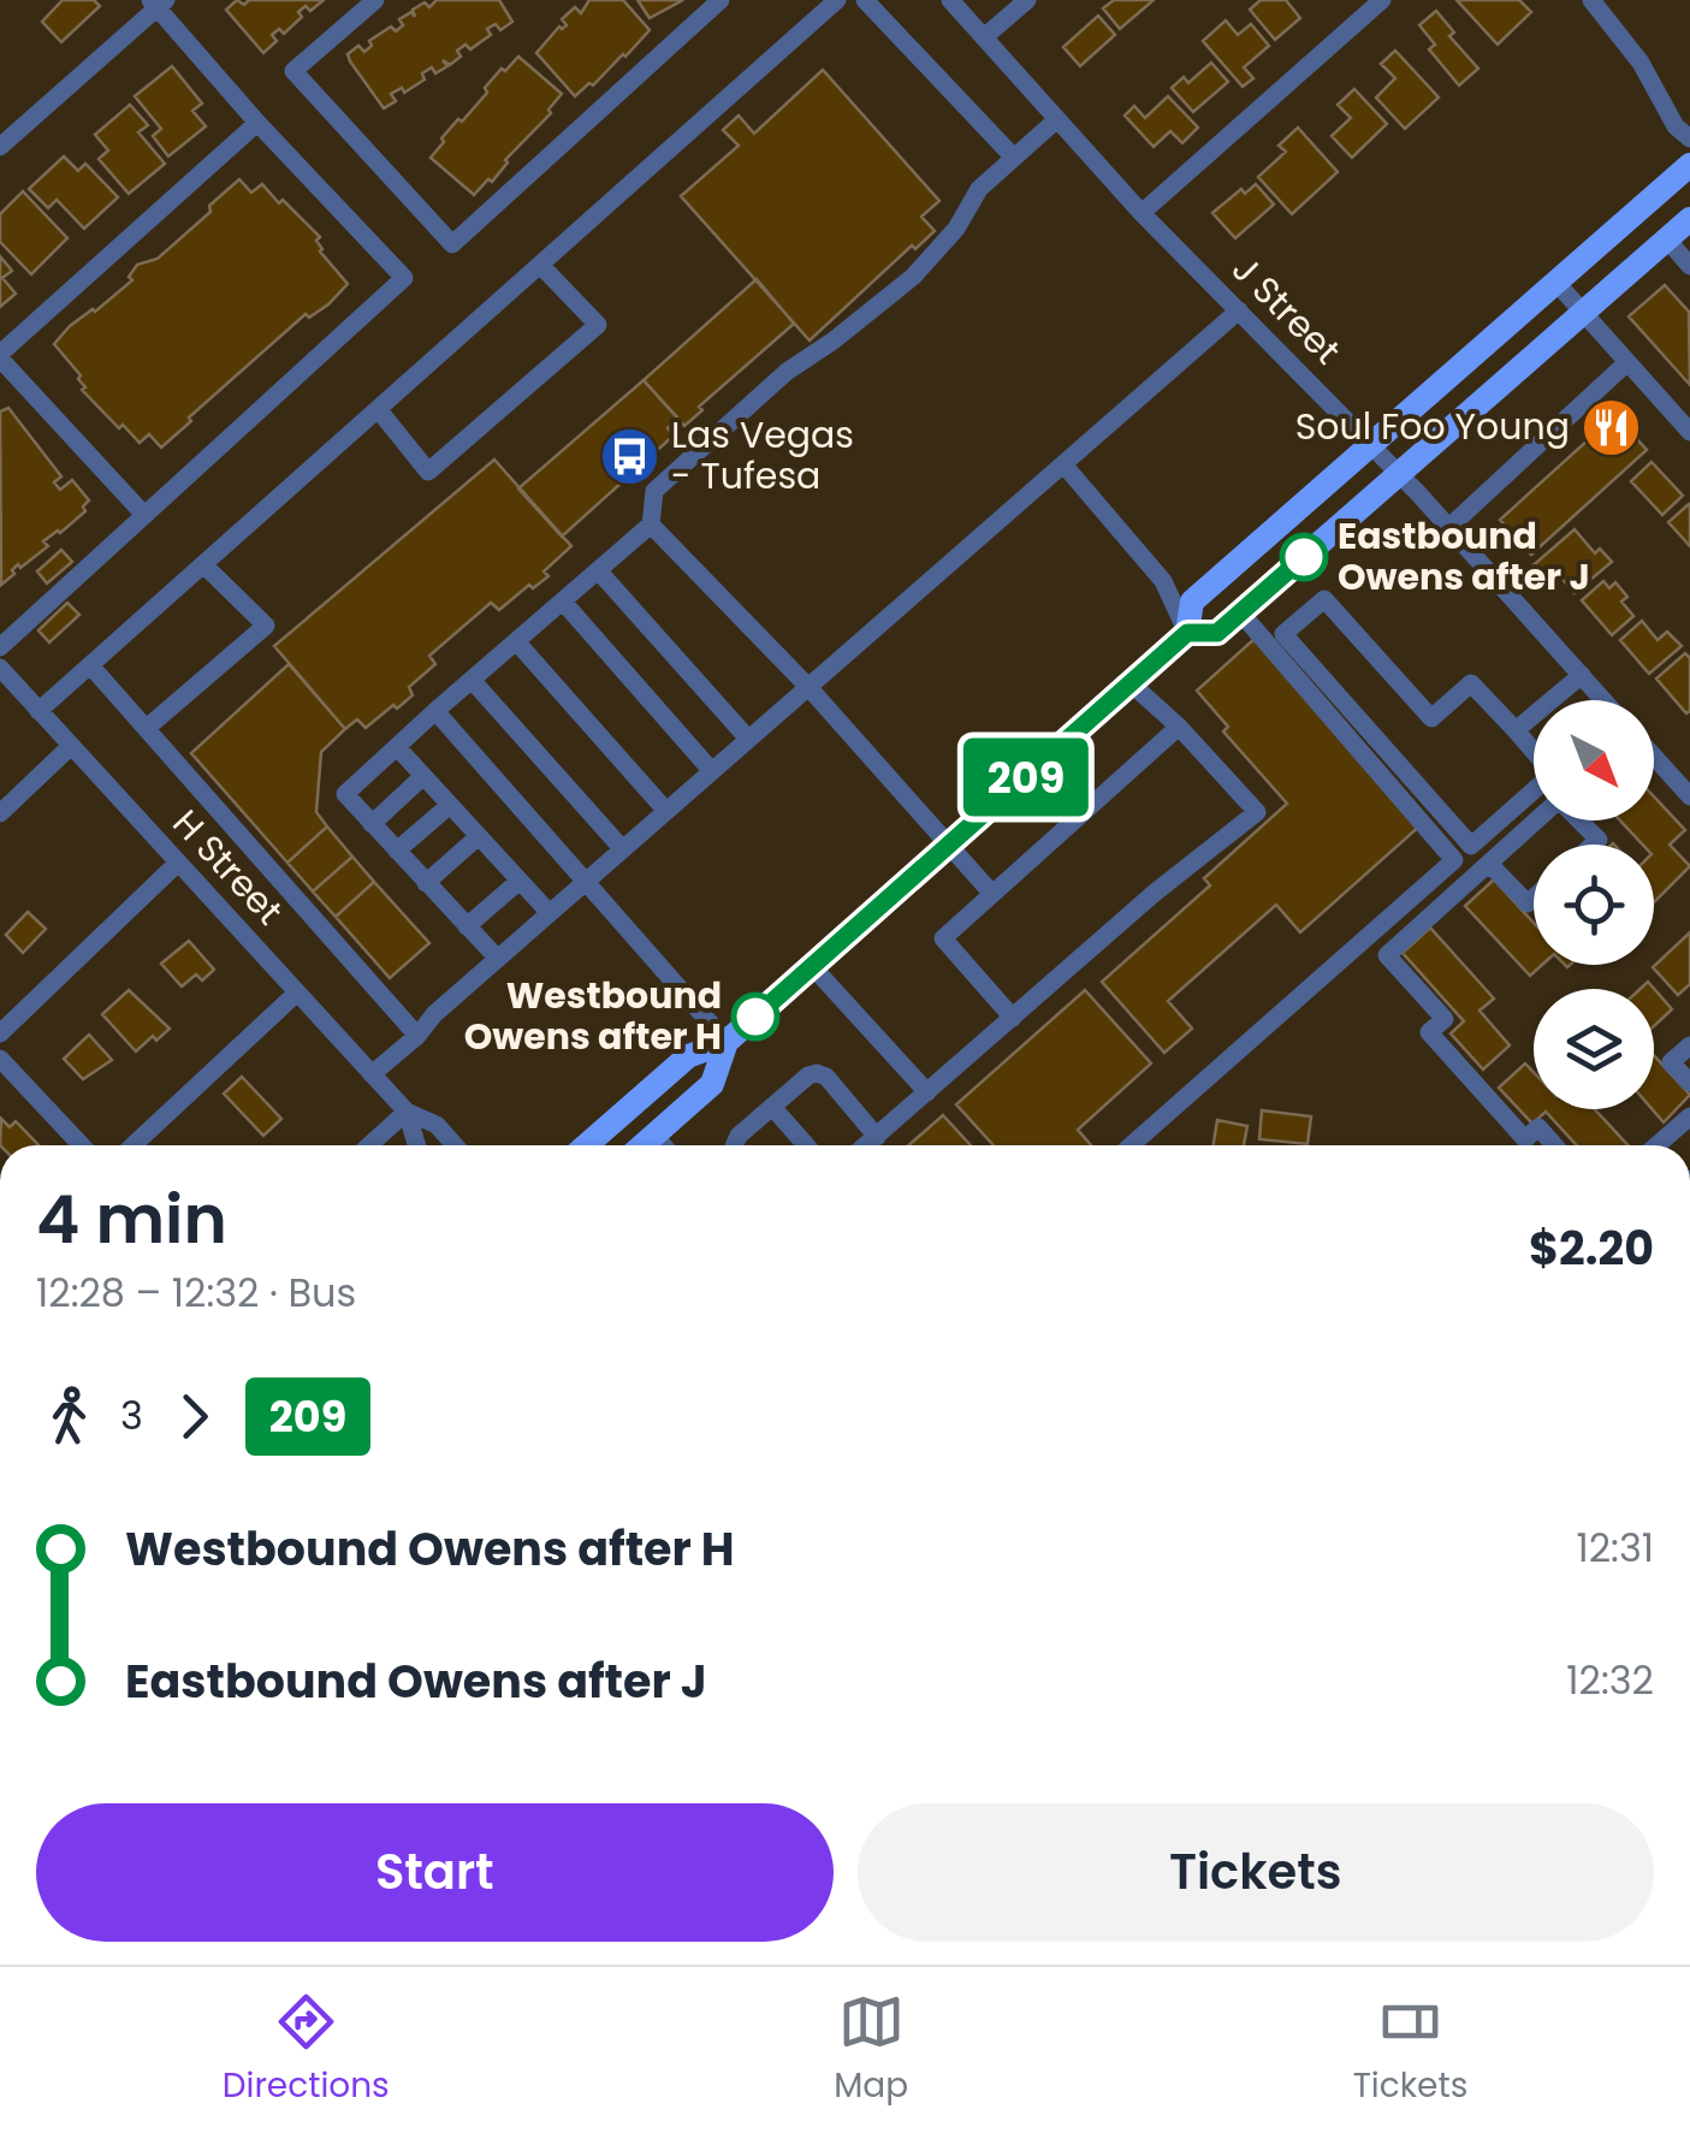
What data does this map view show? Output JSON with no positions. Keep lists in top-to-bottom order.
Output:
{
  "streets": {
    "street": ["J Street", "H Street"]
  },
  "places": {
    "restaurant": ["Soul Foo Young"],
    "bus stop": ["Las Vegas - Tufesa"],
    "other": ["Eastbound Owens after J", "Westbound Owens after H"]
  },
  "lines": ["bus line 209"],
  "north": "bottom right",
  "page": {
    "on_map": "209",
    "heading": ["4 min", "12:28 – 12:32 · Bus", "$2.20"],
    "legs": ["3", "209"],
    "list": [
      {
        "name": "Westbound Owens after H",
        "value": "12:31"
      },
      {
        "name": "Eastbound Owens after J",
        "value": "12:32"
      }
    ],
    "buttons": ["Start", "Tickets"],
    "tabs": ["Directions", "Map", "Tickets"]
  }
}
